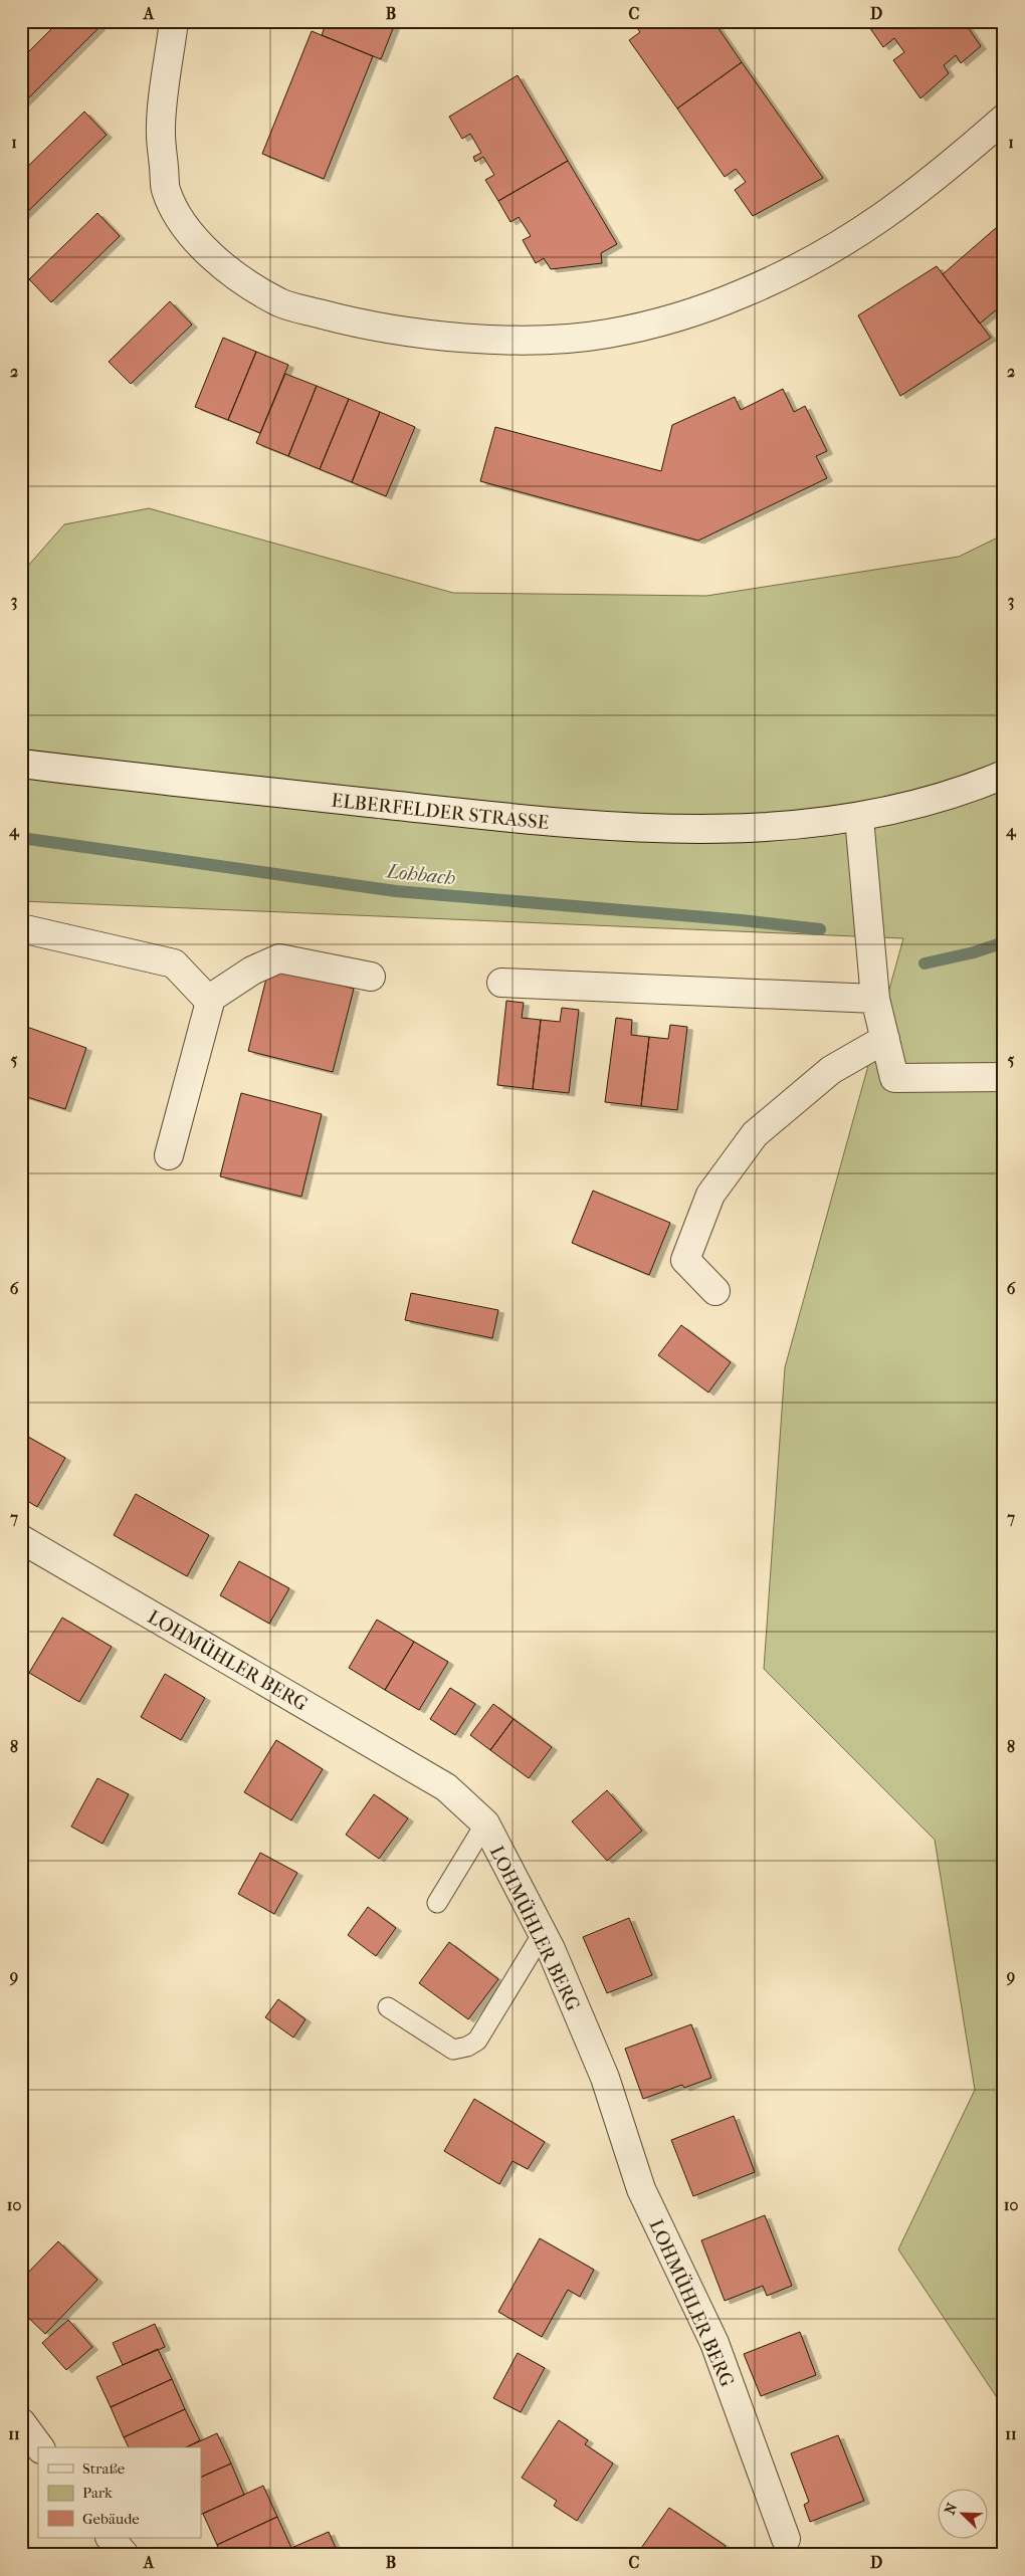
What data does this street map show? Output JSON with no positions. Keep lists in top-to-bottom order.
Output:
{
  "streets": {
    "street": ["ELBERFELDER STRASSE", "LOHMÜHLER BERG"]
  },
  "water": ["Lohbach"],
  "legend": ["Straße", "Park", "Gebäude"],
  "north": "top left",
  "grid": {
    "columns": [
      "A",
      "B",
      "C",
      "D"
    ],
    "rows": [
      "1",
      "2",
      "3",
      "4",
      "5",
      "6",
      "7",
      "8",
      "9",
      "10",
      "11"
    ]
  }
}
